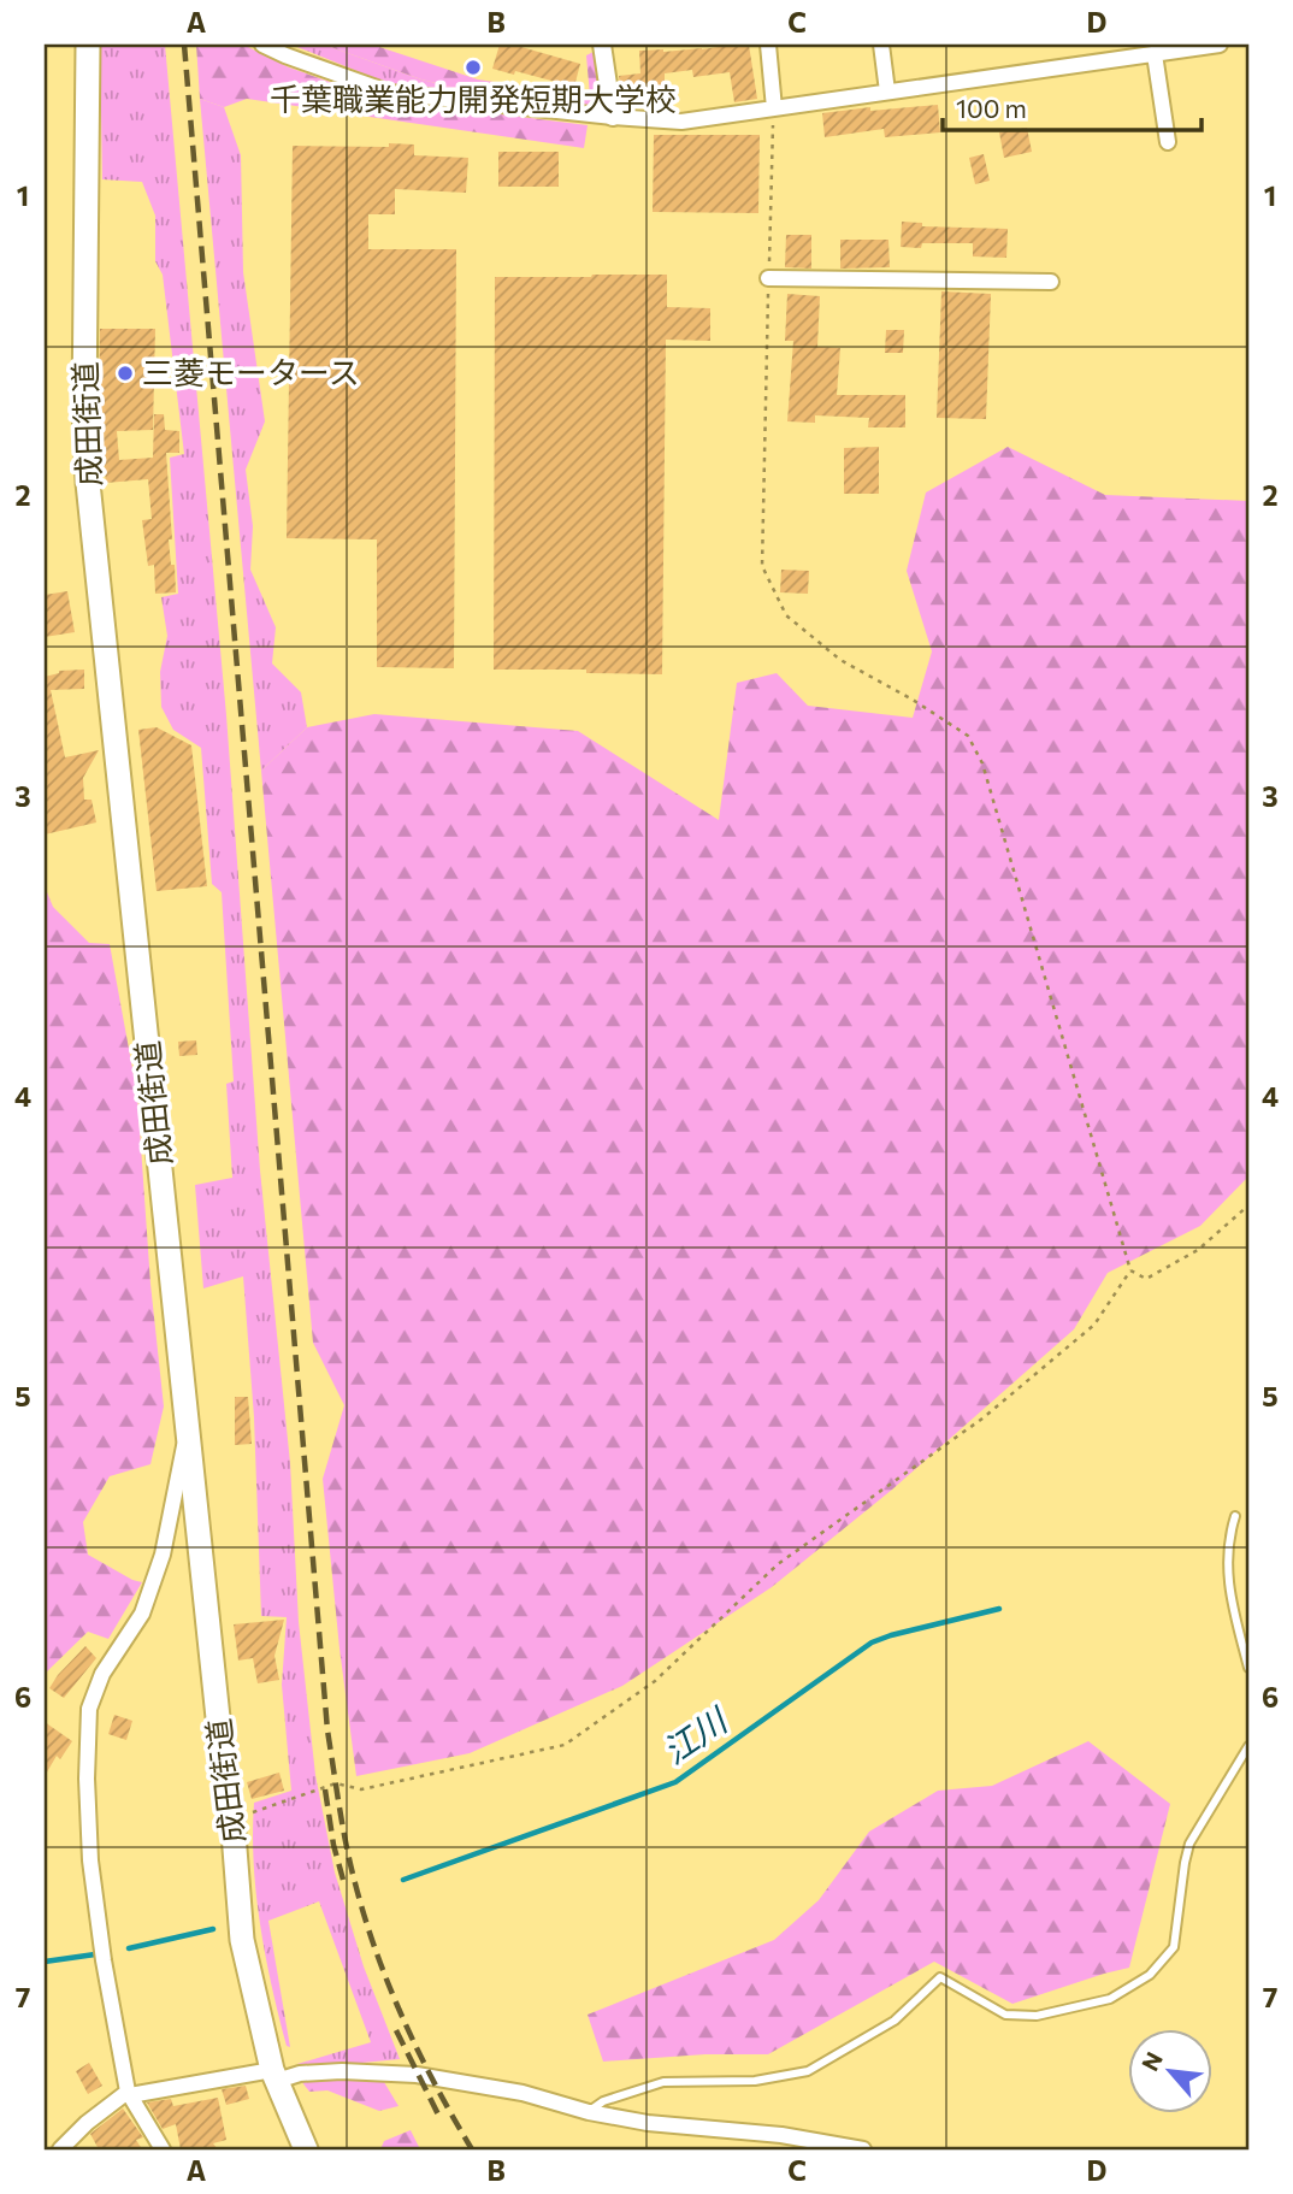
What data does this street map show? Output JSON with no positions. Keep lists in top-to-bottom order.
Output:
{
  "streets": {
    "highway": ["成田街道"]
  },
  "water": ["江川"],
  "places": ["千葉職業能力開発短期大学校", "三菱モータース"],
  "scale_bar": "100 m",
  "north": "top left",
  "grid": {
    "columns": [
      "A",
      "B",
      "C",
      "D"
    ],
    "rows": [
      "1",
      "2",
      "3",
      "4",
      "5",
      "6",
      "7"
    ]
  }
}
